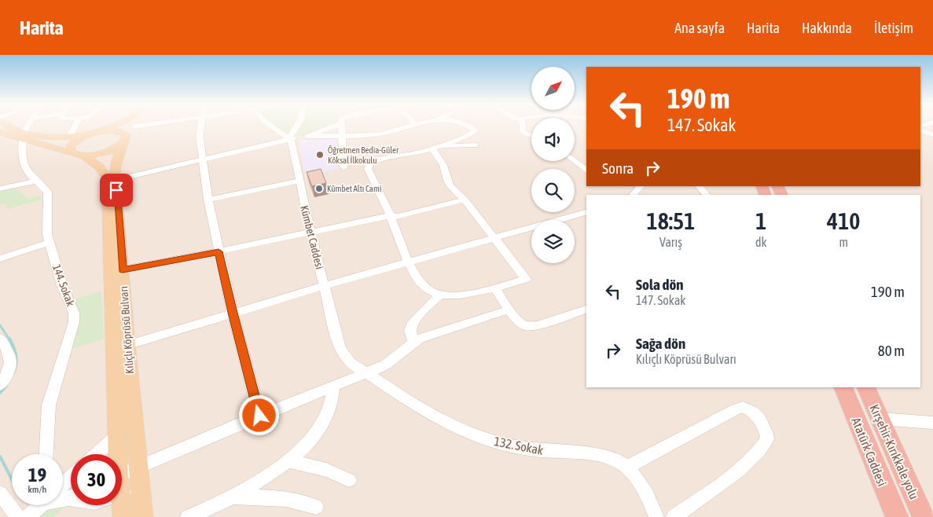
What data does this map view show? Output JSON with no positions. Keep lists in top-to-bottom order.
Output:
{
  "streets": {
    "highway": ["Atatürk Caddesi", "Kırşehir-Kırıkkale yolu"],
    "main road": ["Kılıçlı Köprüsü Bulvarı"],
    "street": ["Kümbet Caddesi", "144. Sokak", "132. Sokak"]
  },
  "crossings": [
    ["Kümbet Caddesi", "132. Sokak"]
  ],
  "places": ["Öğretmen Bedia-Güler Köksal İlkokulu", "Kümbet Altı Cami"],
  "north": "top right",
  "page": {
    "header": "Harita",
    "nav": [
      "Ana sayfa",
      "Harita",
      "Hakkında",
      "İletişim"
    ],
    "turn": ["190 m", "147. Sokak"],
    "then": "Sonra",
    "eta": [
      "18:51",
      "Varış",
      "1",
      "dk",
      "410",
      "m"
    ],
    "list": [
      {
        "name": "Sola dön",
        "note": "147. Sokak",
        "value": "190 m"
      },
      {
        "name": "Sağa dön",
        "note": "Kılıçlı Köprüsü Bulvarı",
        "value": "80 m"
      }
    ],
    "speed": "19 km/h",
    "limit": "30"
  }
}
